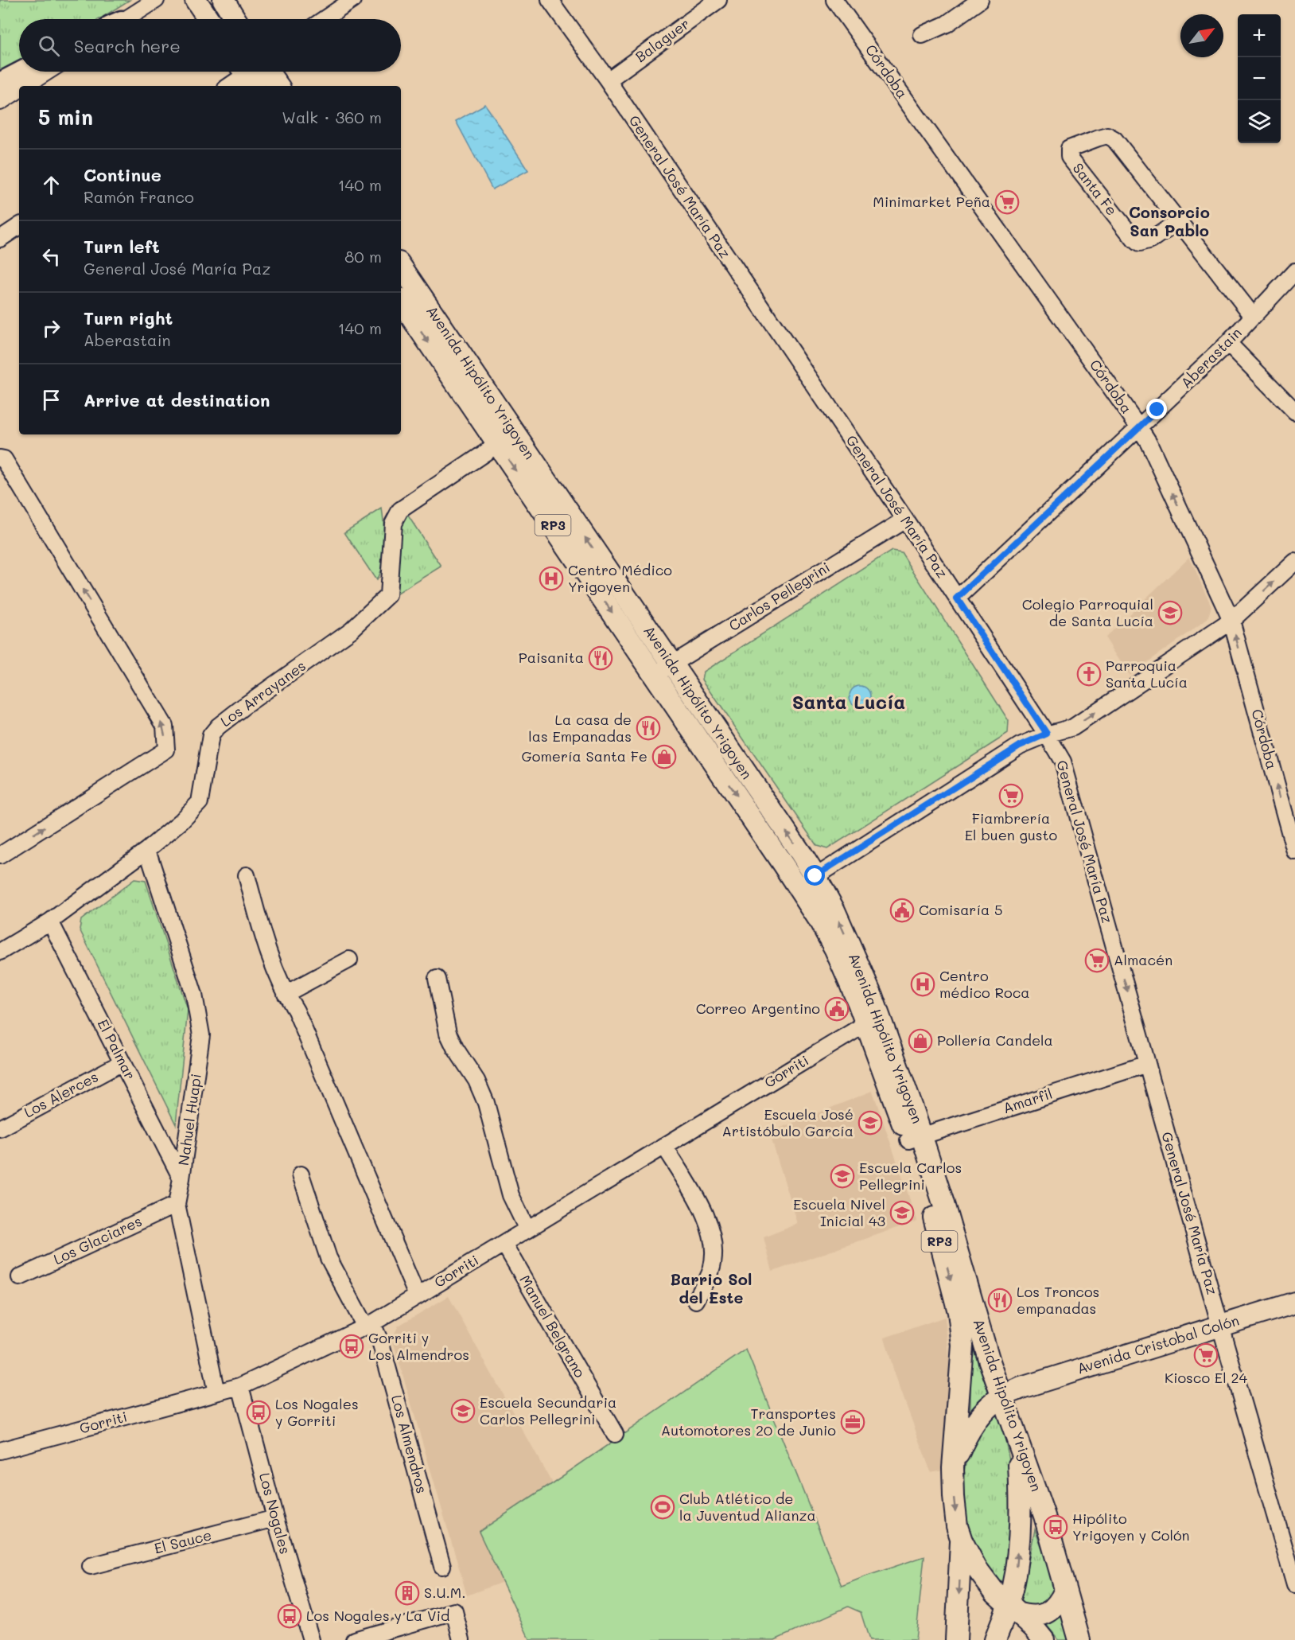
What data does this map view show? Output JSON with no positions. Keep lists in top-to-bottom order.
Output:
{
  "streets": {
    "main road": ["Avenida Hipólito Yrigoyen", "RP3", "Avenida Cristobal Colón"],
    "street": [
      "Balaguer",
      "Córdoba",
      "General José María Paz",
      "Santa Fe",
      "Aberastain",
      "Carlos Pellegrini",
      "Los Arrayanes",
      "El Palmar",
      "Gorriti",
      "Los Alerces",
      "Amarfil",
      "Nahuel Huapi",
      "Los Glaciares",
      "Manuel Belgrano",
      "Los Almendros",
      "Los Nogales",
      "El Sauce"
    ]
  },
  "crossings": [
    ["Balaguer", "General José María Paz"],
    ["Córdoba", "Aberastain"],
    ["General José María Paz", "Aberastain"],
    ["General José María Paz", "Carlos Pellegrini"],
    ["General José María Paz", "Amarfil"],
    ["General José María Paz", "Avenida Cristobal Colón"],
    ["Santa Fe", "Aberastain"],
    ["Avenida Hipólito Yrigoyen", "RP3"],
    ["Avenida Hipólito Yrigoyen", "Carlos Pellegrini"],
    ["Avenida Hipólito Yrigoyen", "Los Arrayanes"],
    ["Avenida Hipólito Yrigoyen", "Gorriti"],
    ["Avenida Hipólito Yrigoyen", "Amarfil"],
    ["Avenida Hipólito Yrigoyen", "Avenida Cristobal Colón"],
    ["Los Arrayanes", "El Palmar"],
    ["Los Arrayanes", "Nahuel Huapi"],
    ["El Palmar", "Los Alerces"],
    ["El Palmar", "Nahuel Huapi"],
    ["Gorriti", "Nahuel Huapi"],
    ["Gorriti", "Manuel Belgrano"],
    ["Gorriti", "Los Almendros"],
    ["Gorriti", "Los Nogales"],
    ["Nahuel Huapi", "Los Glaciares"],
    ["Los Nogales", "El Sauce"]
  ],
  "one_way": ["Córdoba"],
  "districts": ["Consorcio San Pablo", "Santa Lucía", "Barrio Sol del Este"],
  "places": {
    "supermarket": [
      "Minimarket Peña",
      "Fiambrería El buen gusto",
      "Almacén",
      "Kiosco El 24"
    ],
    "hospital": ["Centro Médico Yrigoyen", "Centro médico Roca"],
    "school or university": [
      "Colegio Parroquial de Santa Lucía",
      "Escuela José Artistóbulo García",
      "Escuela Carlos Pellegrini",
      "Escuela Nivel Inicial 43",
      "Escuela Secundaria Carlos Pellegrini"
    ],
    "restaurant": ["Paisanita", "La casa de las Empanadas", "Los Troncos empanadas"],
    "church": ["Parroquia Santa Lucía"],
    "shop": ["Gomería Santa Fe", "Pollería Candela"],
    "public building": ["Comisaría 5", "Correo Argentino"],
    "bus stop": [
      "Gorriti y Los Almendros",
      "Los Nogales y Gorriti",
      "Hipólito Yrigoyen y Colón",
      "Los Nogales y La Vid"
    ],
    "office": ["Transportes Automotores 20 de Junio"],
    "sports": ["Club Atlético de la Juventud Alianza"],
    "building": ["S.U.M."]
  },
  "north": "top right",
  "page": {
    "map_buttons": ["+", "−"],
    "search": "Search here",
    "heading": ["5 min", "Walk · 360 m"],
    "list": [
      ["Continue", "Ramón Franco", "140 m"],
      ["Turn left", "General José María Paz", "80 m"],
      ["Turn right", "Aberastain", "140 m"],
      "Arrive at destination"
    ]
  }
}
